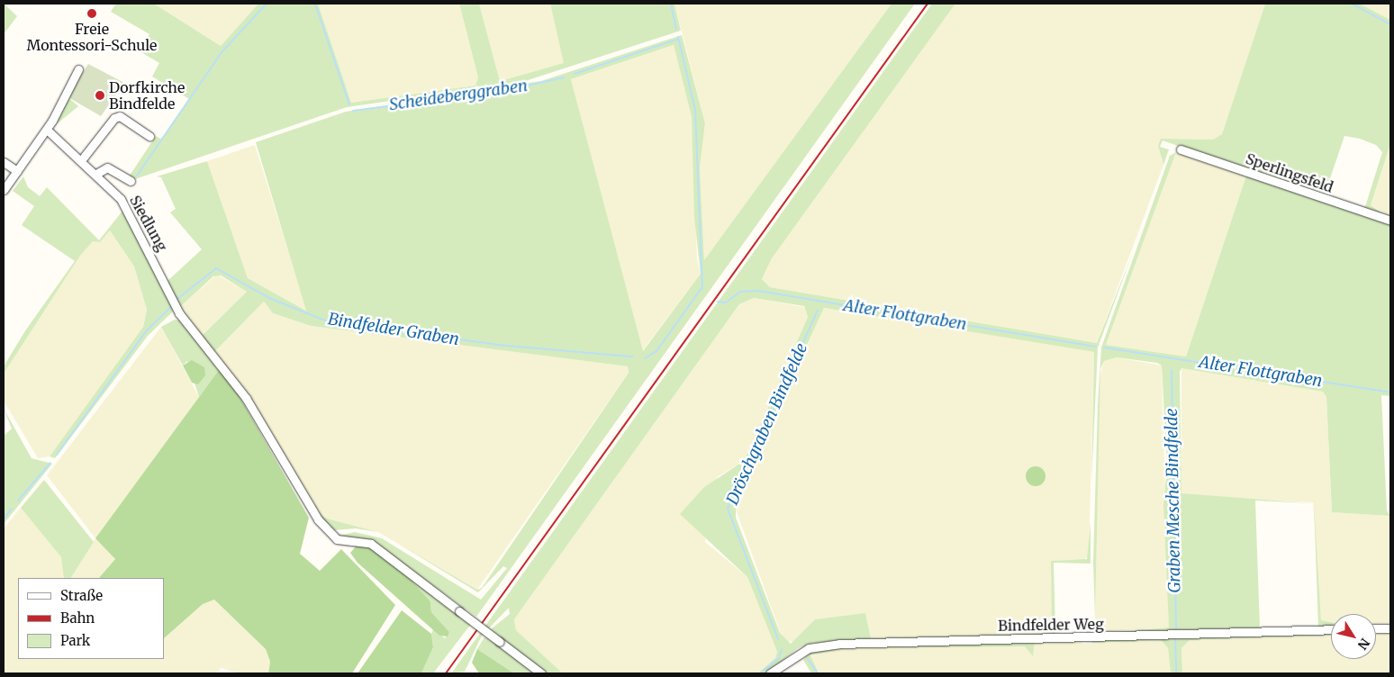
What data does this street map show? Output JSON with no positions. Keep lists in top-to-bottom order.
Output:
{
  "streets": {
    "street": ["Sperlingsfeld", "Siedlung", "Bindfelder Weg"]
  },
  "water": [
    "Scheideberggraben",
    "Alter Flottgraben",
    "Bindfelder Graben",
    "Dröschgraben Bindfelde",
    "Graben Mesche Bindfelde"
  ],
  "places": ["Freie Montessori-Schule", "Dorfkirche Bindfelde"],
  "legend": ["Straße", "Bahn", "Park"],
  "north": "bottom right"
}
